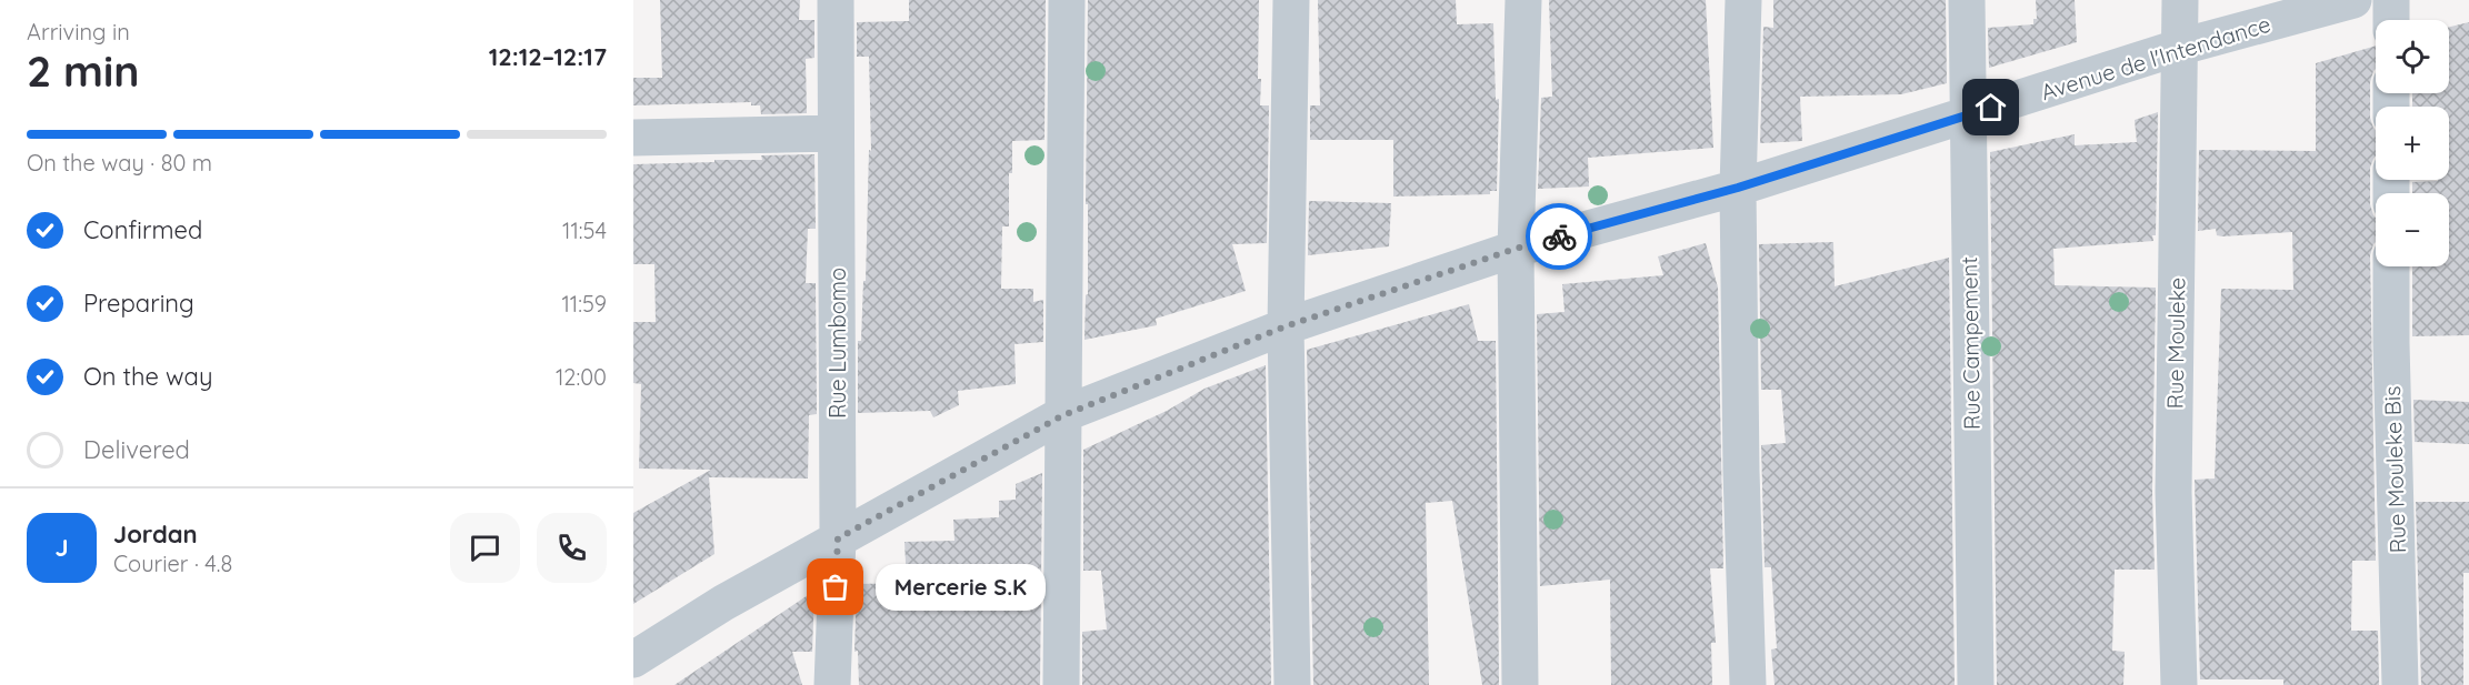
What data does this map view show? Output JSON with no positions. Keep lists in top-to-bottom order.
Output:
{
  "streets": {
    "street": [
      "Avenue de l'Intendance",
      "Rue Lumbomo",
      "Rue Campement",
      "Rue Mouleke",
      "Rue Mouleke Bis"
    ]
  },
  "crossings": [
    ["Avenue de l'Intendance", "Rue Lumbomo"],
    ["Avenue de l'Intendance", "Rue Campement"],
    ["Avenue de l'Intendance", "Rue Mouleke"]
  ],
  "places": ["Mercerie S.K"],
  "page": {
    "heading": ["2 min", "Arriving in", "12:12–12:17"],
    "panel": ["Jordan", "Courier · 4.8"],
    "map_buttons": ["+", "−"],
    "bar": "On the way · 80 m",
    "list": [
      ["Confirmed", "11:54"],
      ["Preparing", "11:59"],
      ["On the way", "12:00"],
      "Delivered"
    ],
    "round": "J",
    "bubble": "Mercerie S.K"
  }
}
